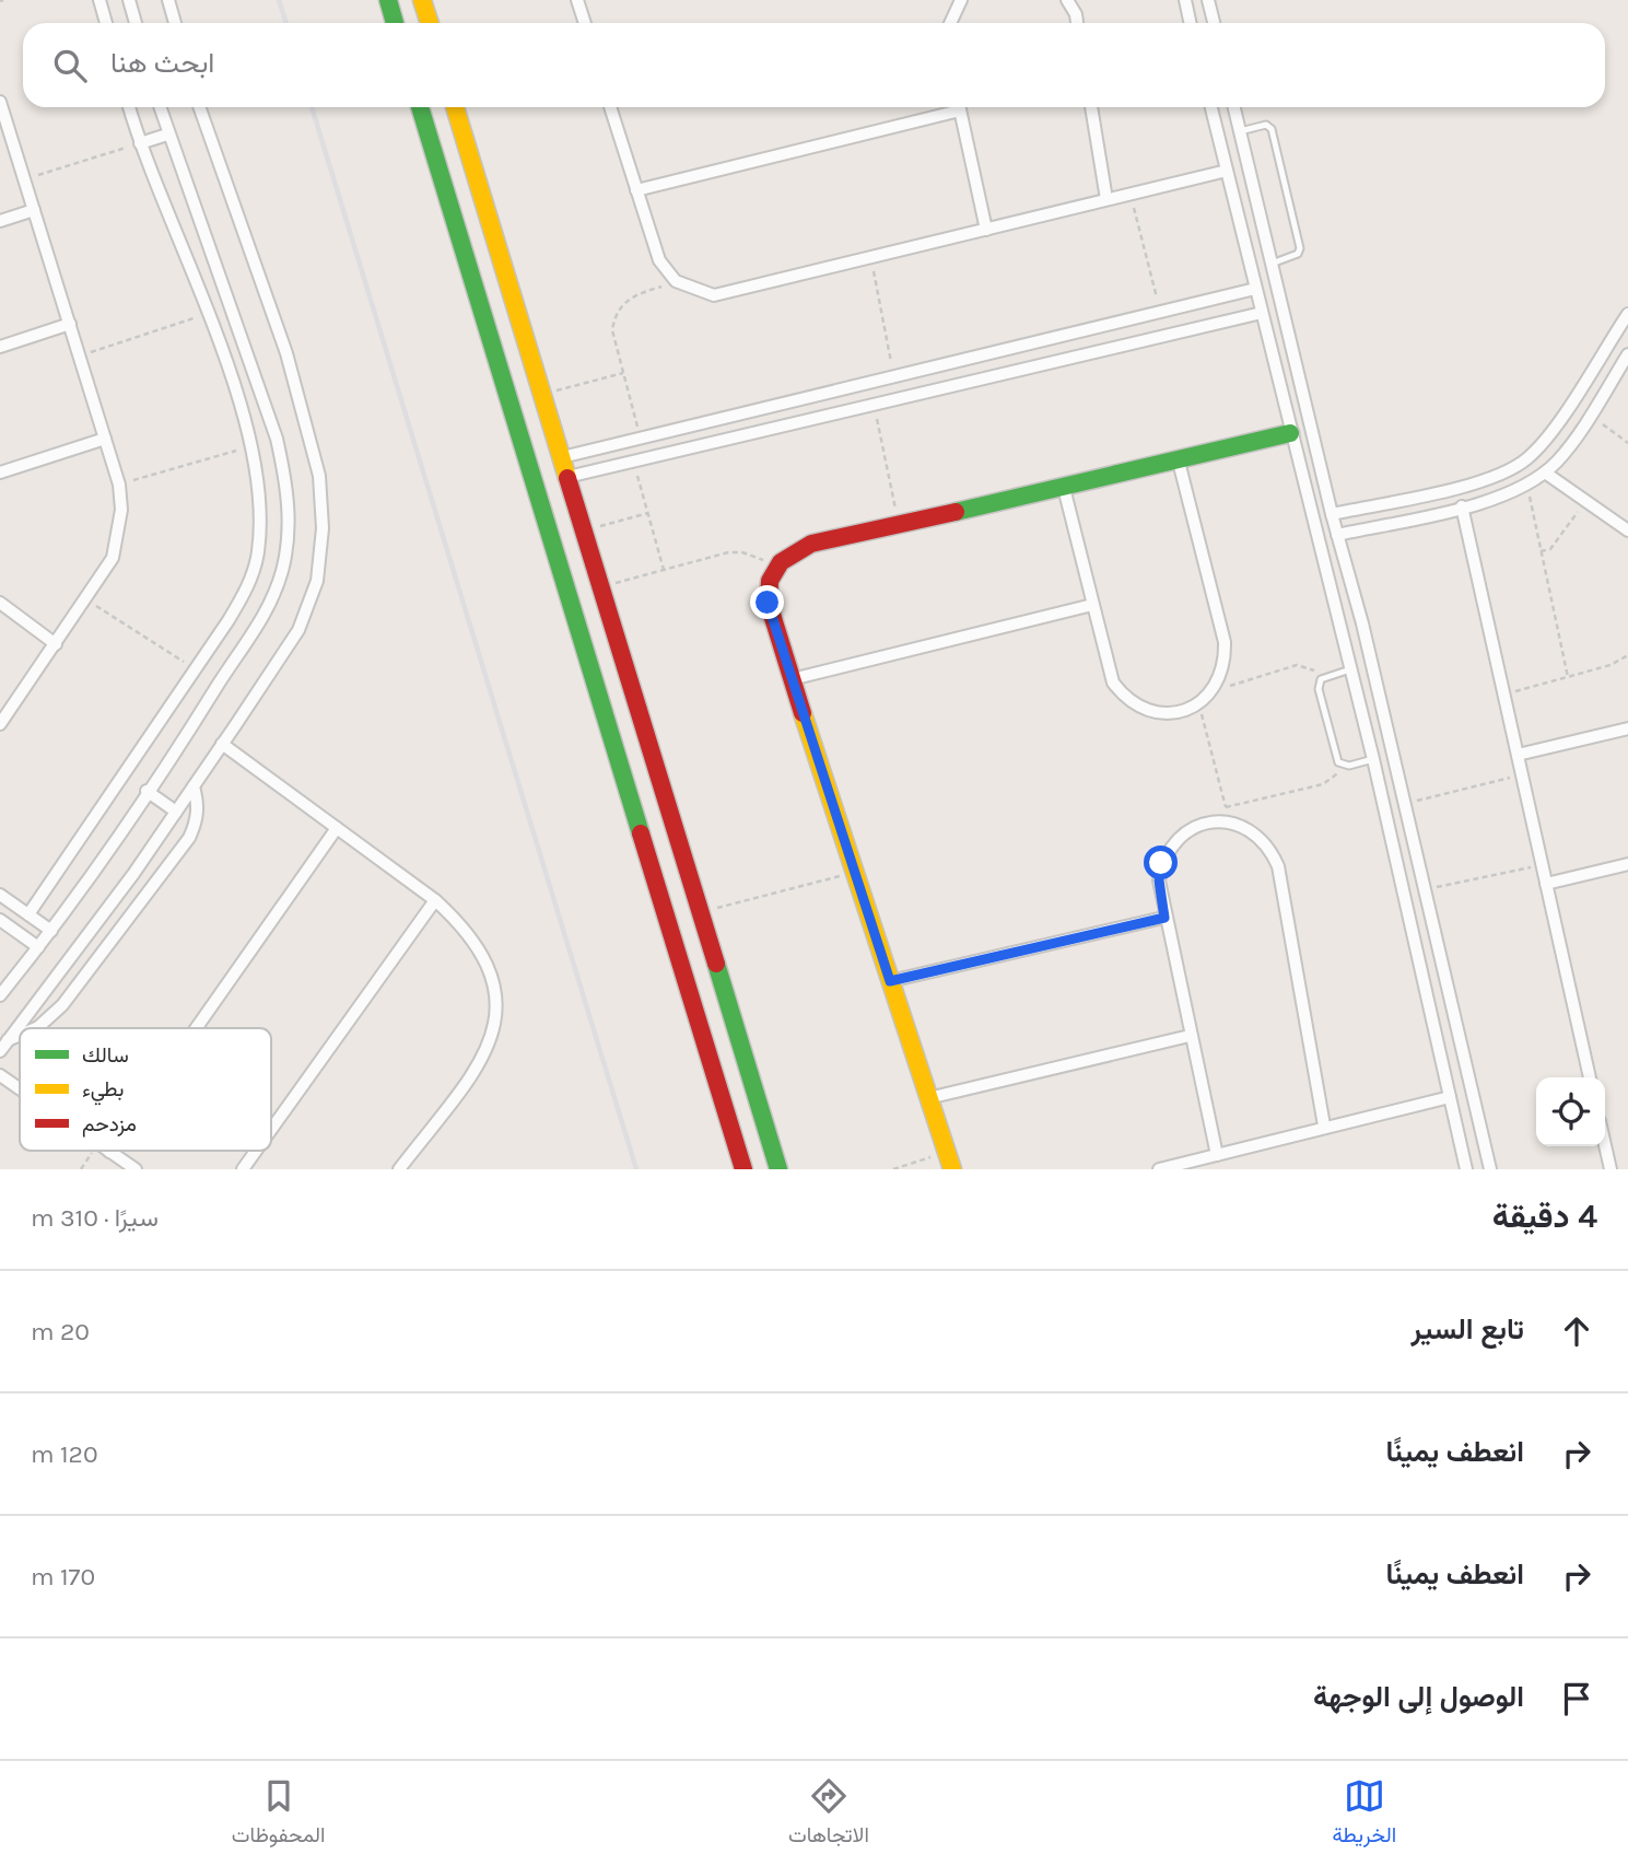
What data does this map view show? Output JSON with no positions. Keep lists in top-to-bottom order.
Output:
{
  "legend": ["سالك", "بطيء", "مزدحم"],
  "page": {
    "search": "ابحث هنا",
    "heading": ["4 دقيقة", "سيرًا · 310 m"],
    "list": [
      ["تابع السير", "20 m"],
      ["انعطف يمينًا", "120 m"],
      ["انعطف يمينًا", "170 m"],
      "الوصول إلى الوجهة"
    ],
    "nav": ["الخريطة", "الاتجاهات", "المحفوظات"]
  }
}
